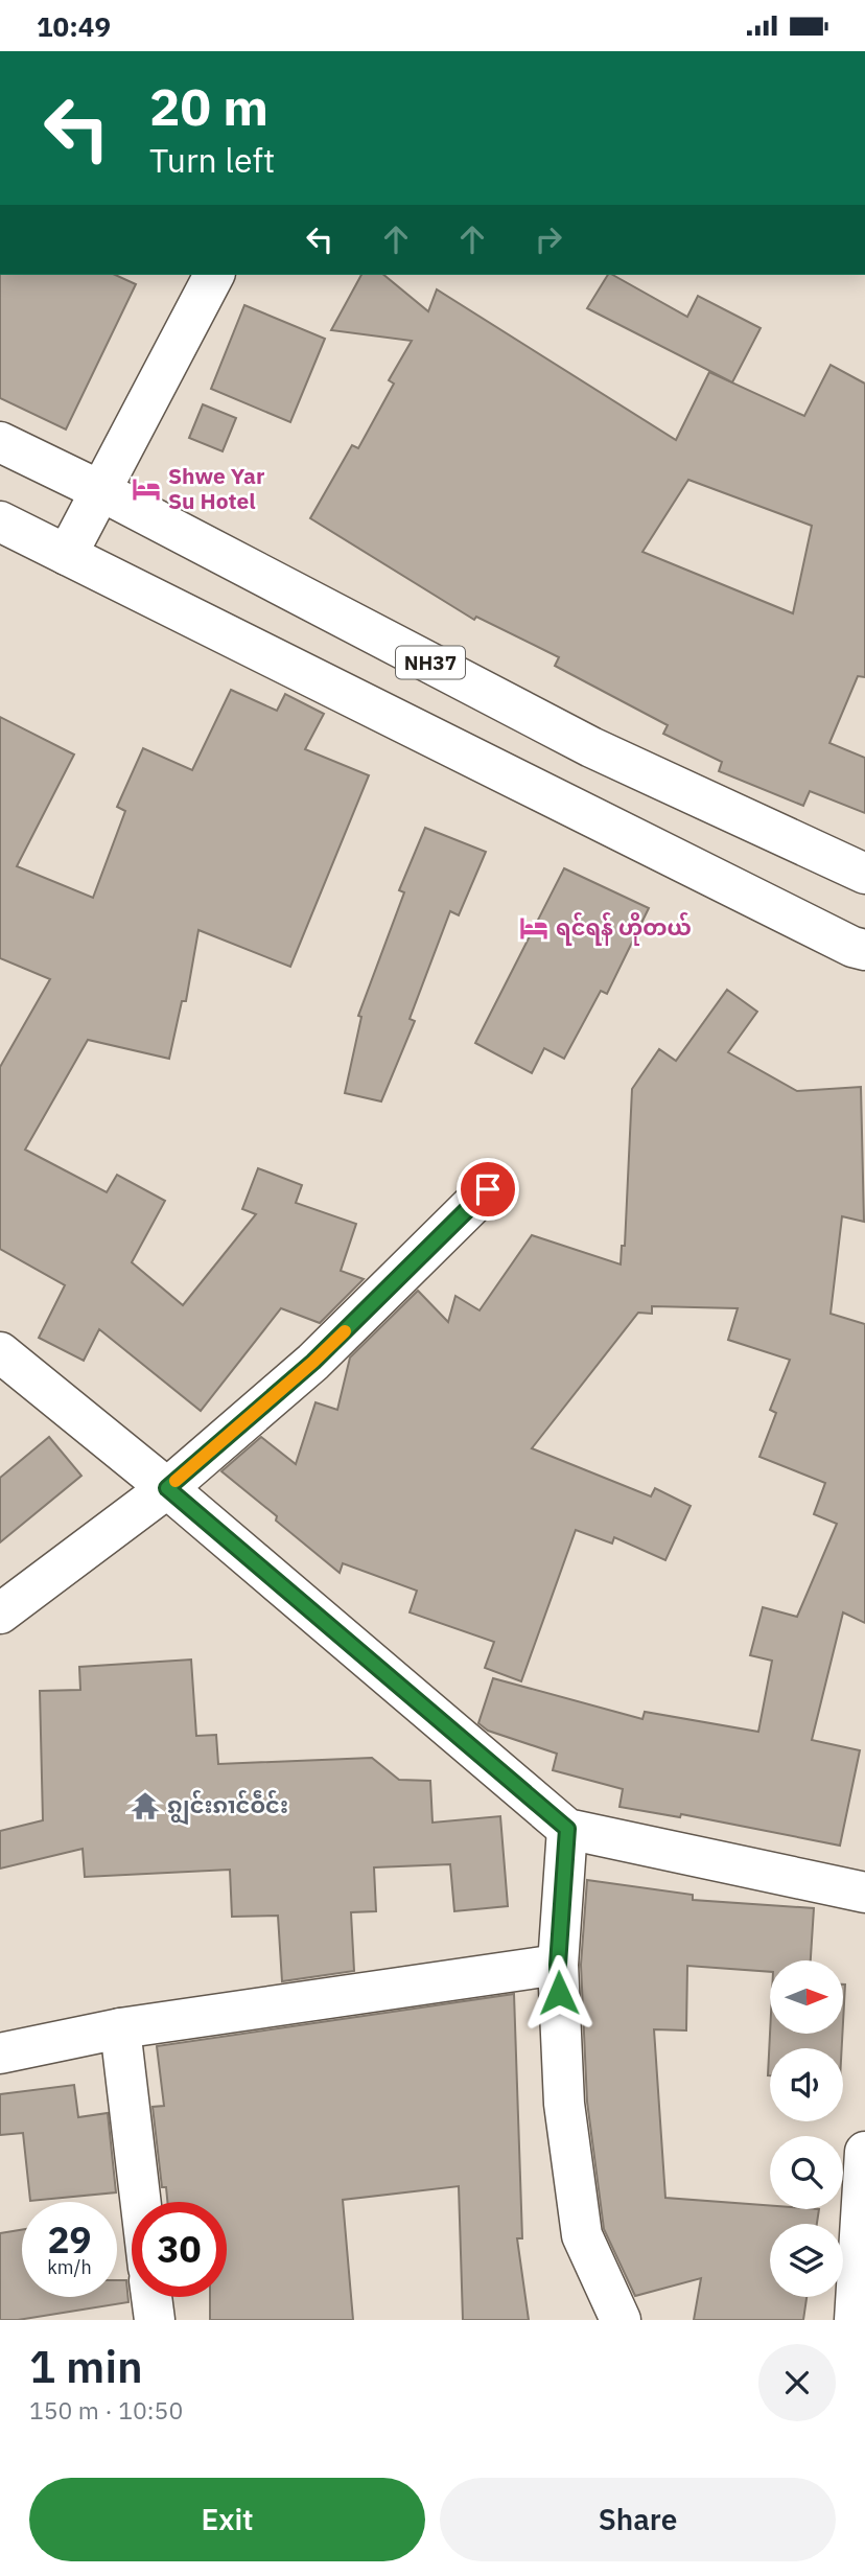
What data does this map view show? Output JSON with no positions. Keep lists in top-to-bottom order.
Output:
{
  "streets": {
    "main road": ["NH37"]
  },
  "places": {
    "hotel": ["Shwe Yar Su Hotel", "ရင်ရန် ဟိုတယ်"],
    "temple": ["ၵျွင်းၵၢင်ဝဵင်း"]
  },
  "north": "right",
  "page": {
    "status": "10:49",
    "turn": ["20 m", "Turn left"],
    "speed": "29 km/h",
    "limit": "30",
    "heading": ["1 min", "150 m · 10:50"],
    "buttons": ["Exit", "Share"]
  }
}
